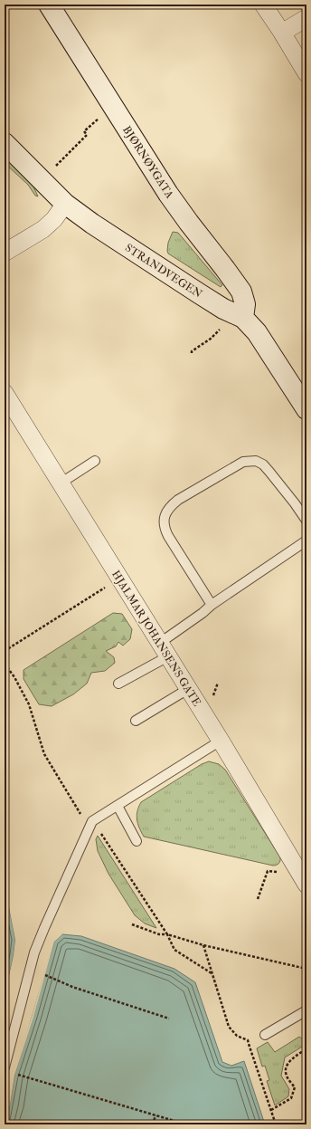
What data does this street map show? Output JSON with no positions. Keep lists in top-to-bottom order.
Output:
{
  "streets": {
    "street": ["BJØRNØYGATA", "STRANDVEGEN", "HJALMAR JOHANSENS GATE"]
  },
  "crossings": [
    ["BJØRNØYGATA", "STRANDVEGEN"]
  ]
}
